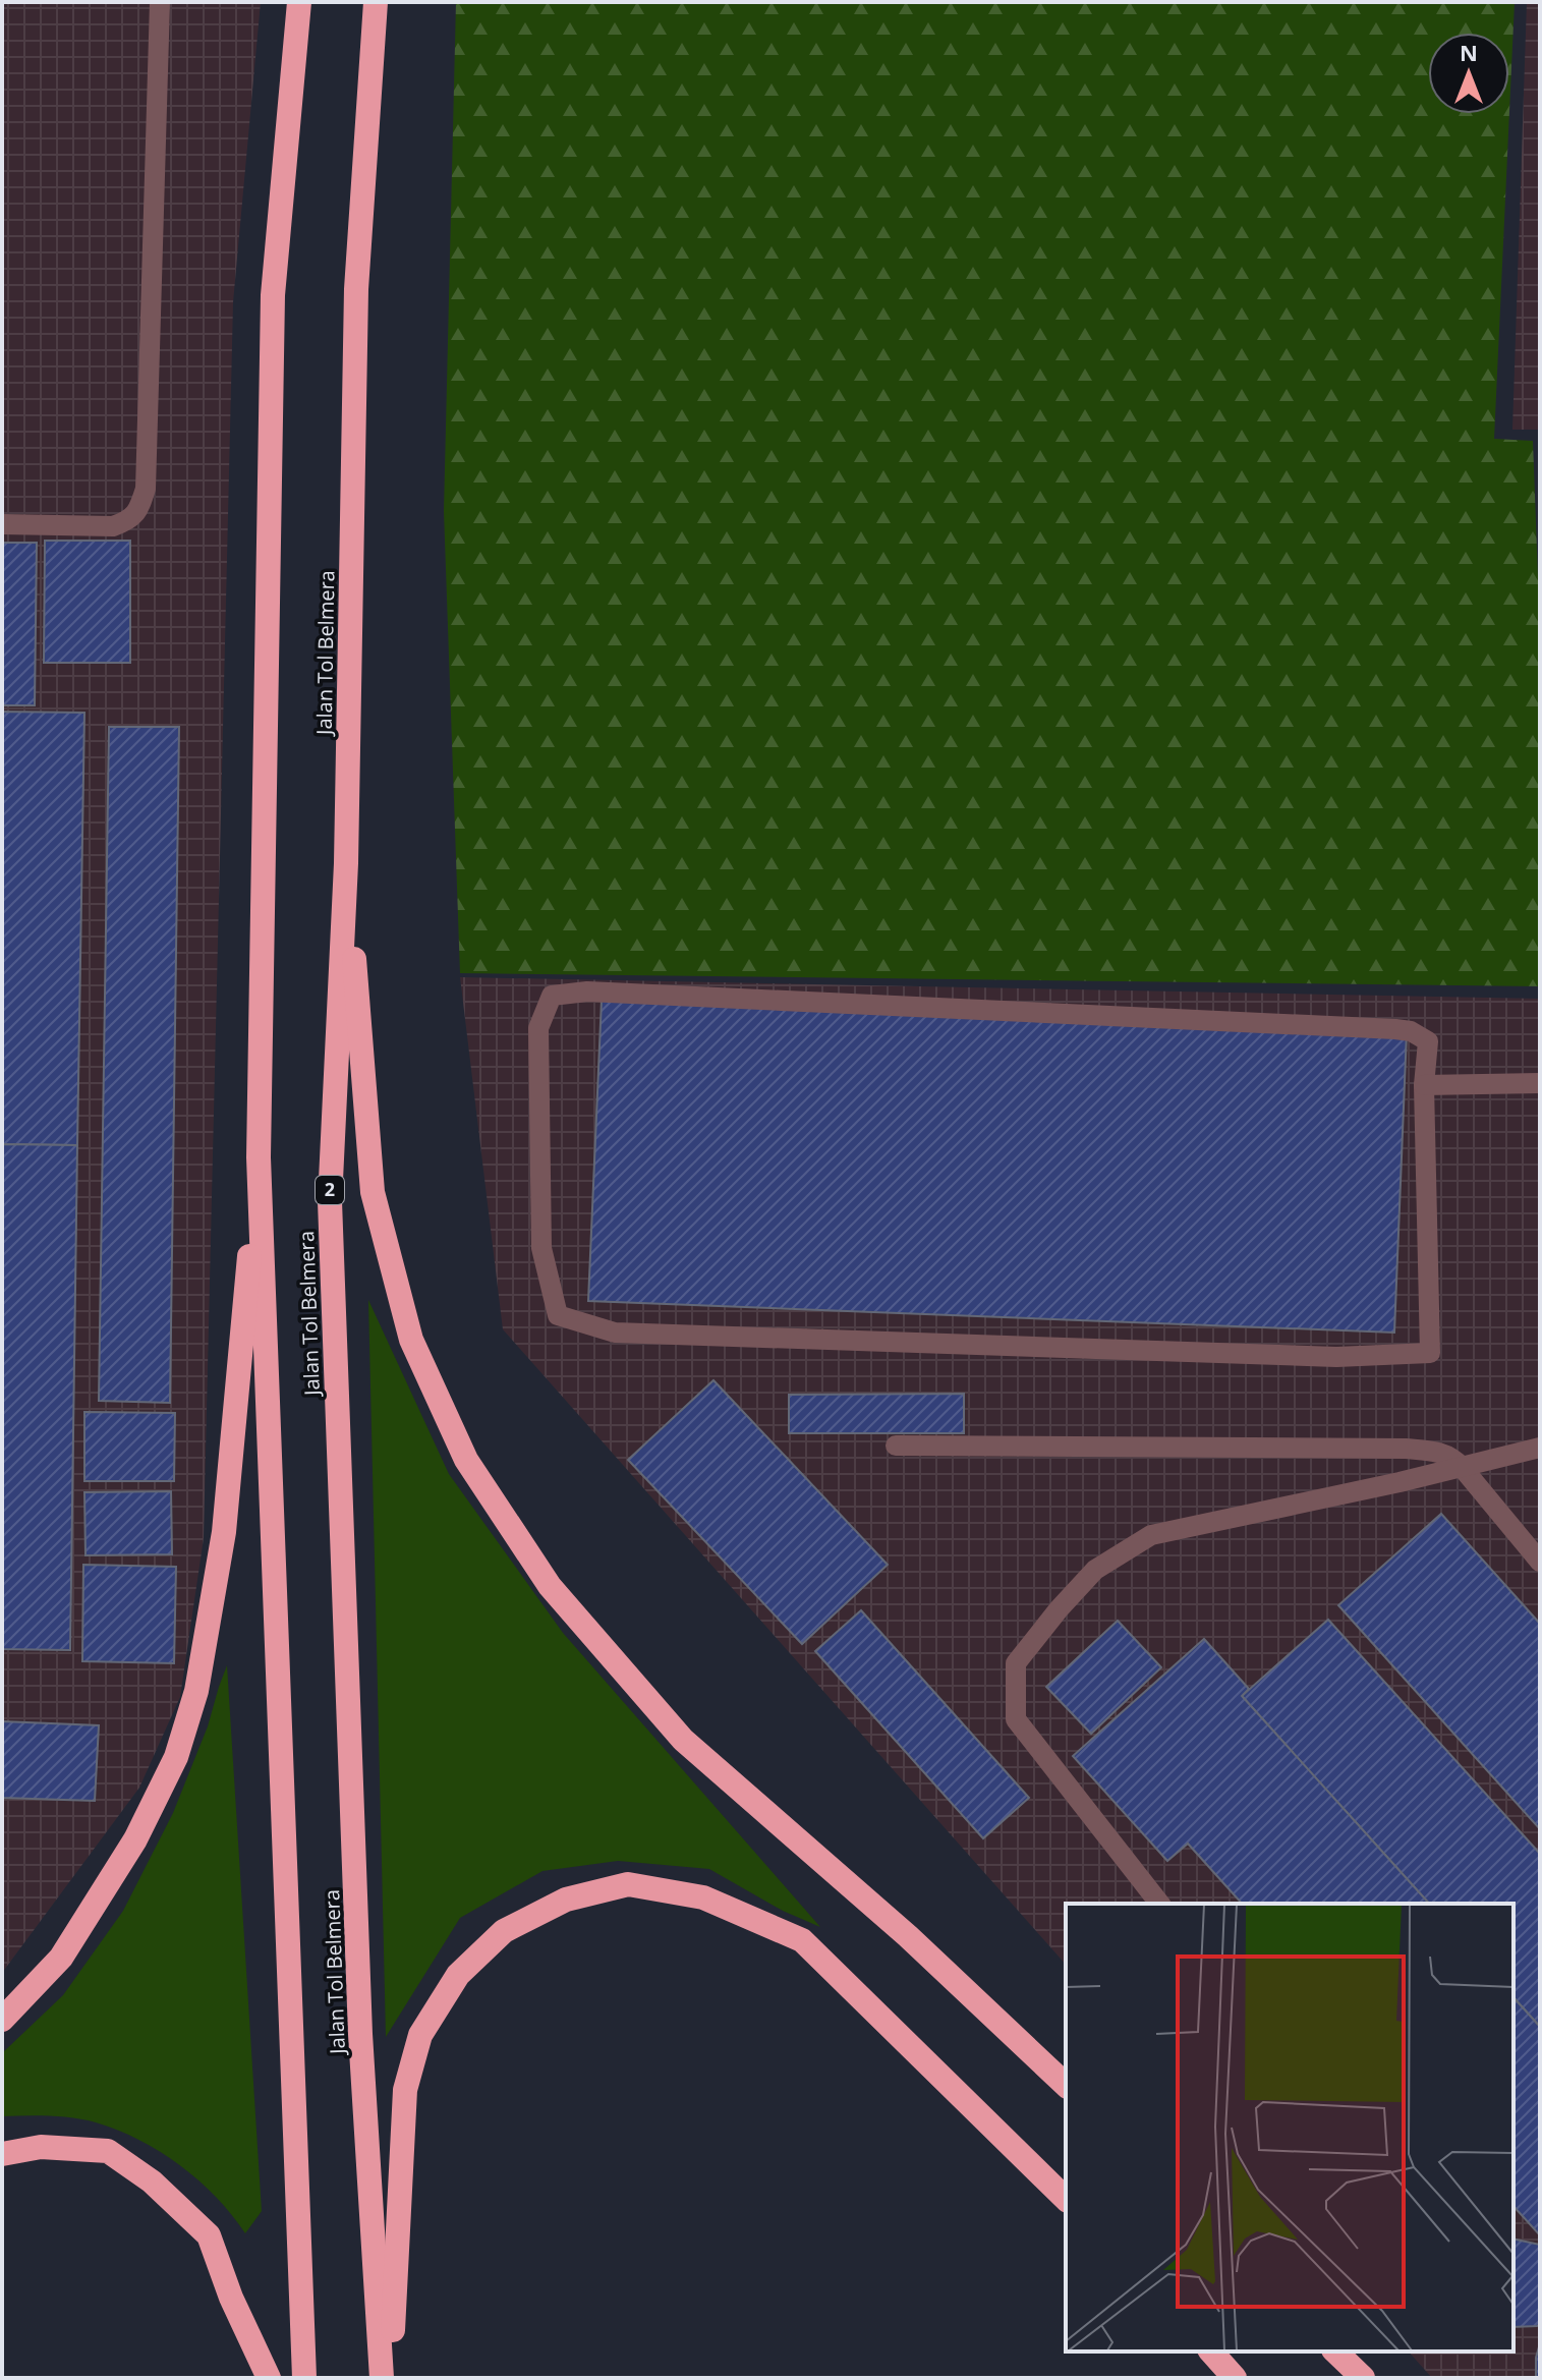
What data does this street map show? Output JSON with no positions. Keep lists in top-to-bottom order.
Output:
{
  "streets": {
    "highway": ["Jalan Tol Belmera", "2"]
  },
  "north": "top"
}
